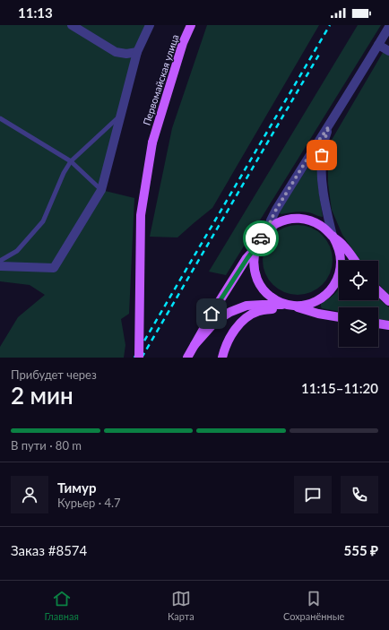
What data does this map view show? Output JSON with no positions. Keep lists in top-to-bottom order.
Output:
{
  "streets": {
    "main road": ["Первомайская улица"]
  },
  "page": {
    "status": "11:13",
    "heading": ["2 мин", "Прибудет через", "11:15–11:20"],
    "panel": [
      "Тимур",
      "Курьер · 4.7",
      "Заказ #8574",
      "555 ₽"
    ],
    "bar": "В пути · 80 m",
    "tabs": ["Главная", "Карта", "Сохранённые"]
  }
}
